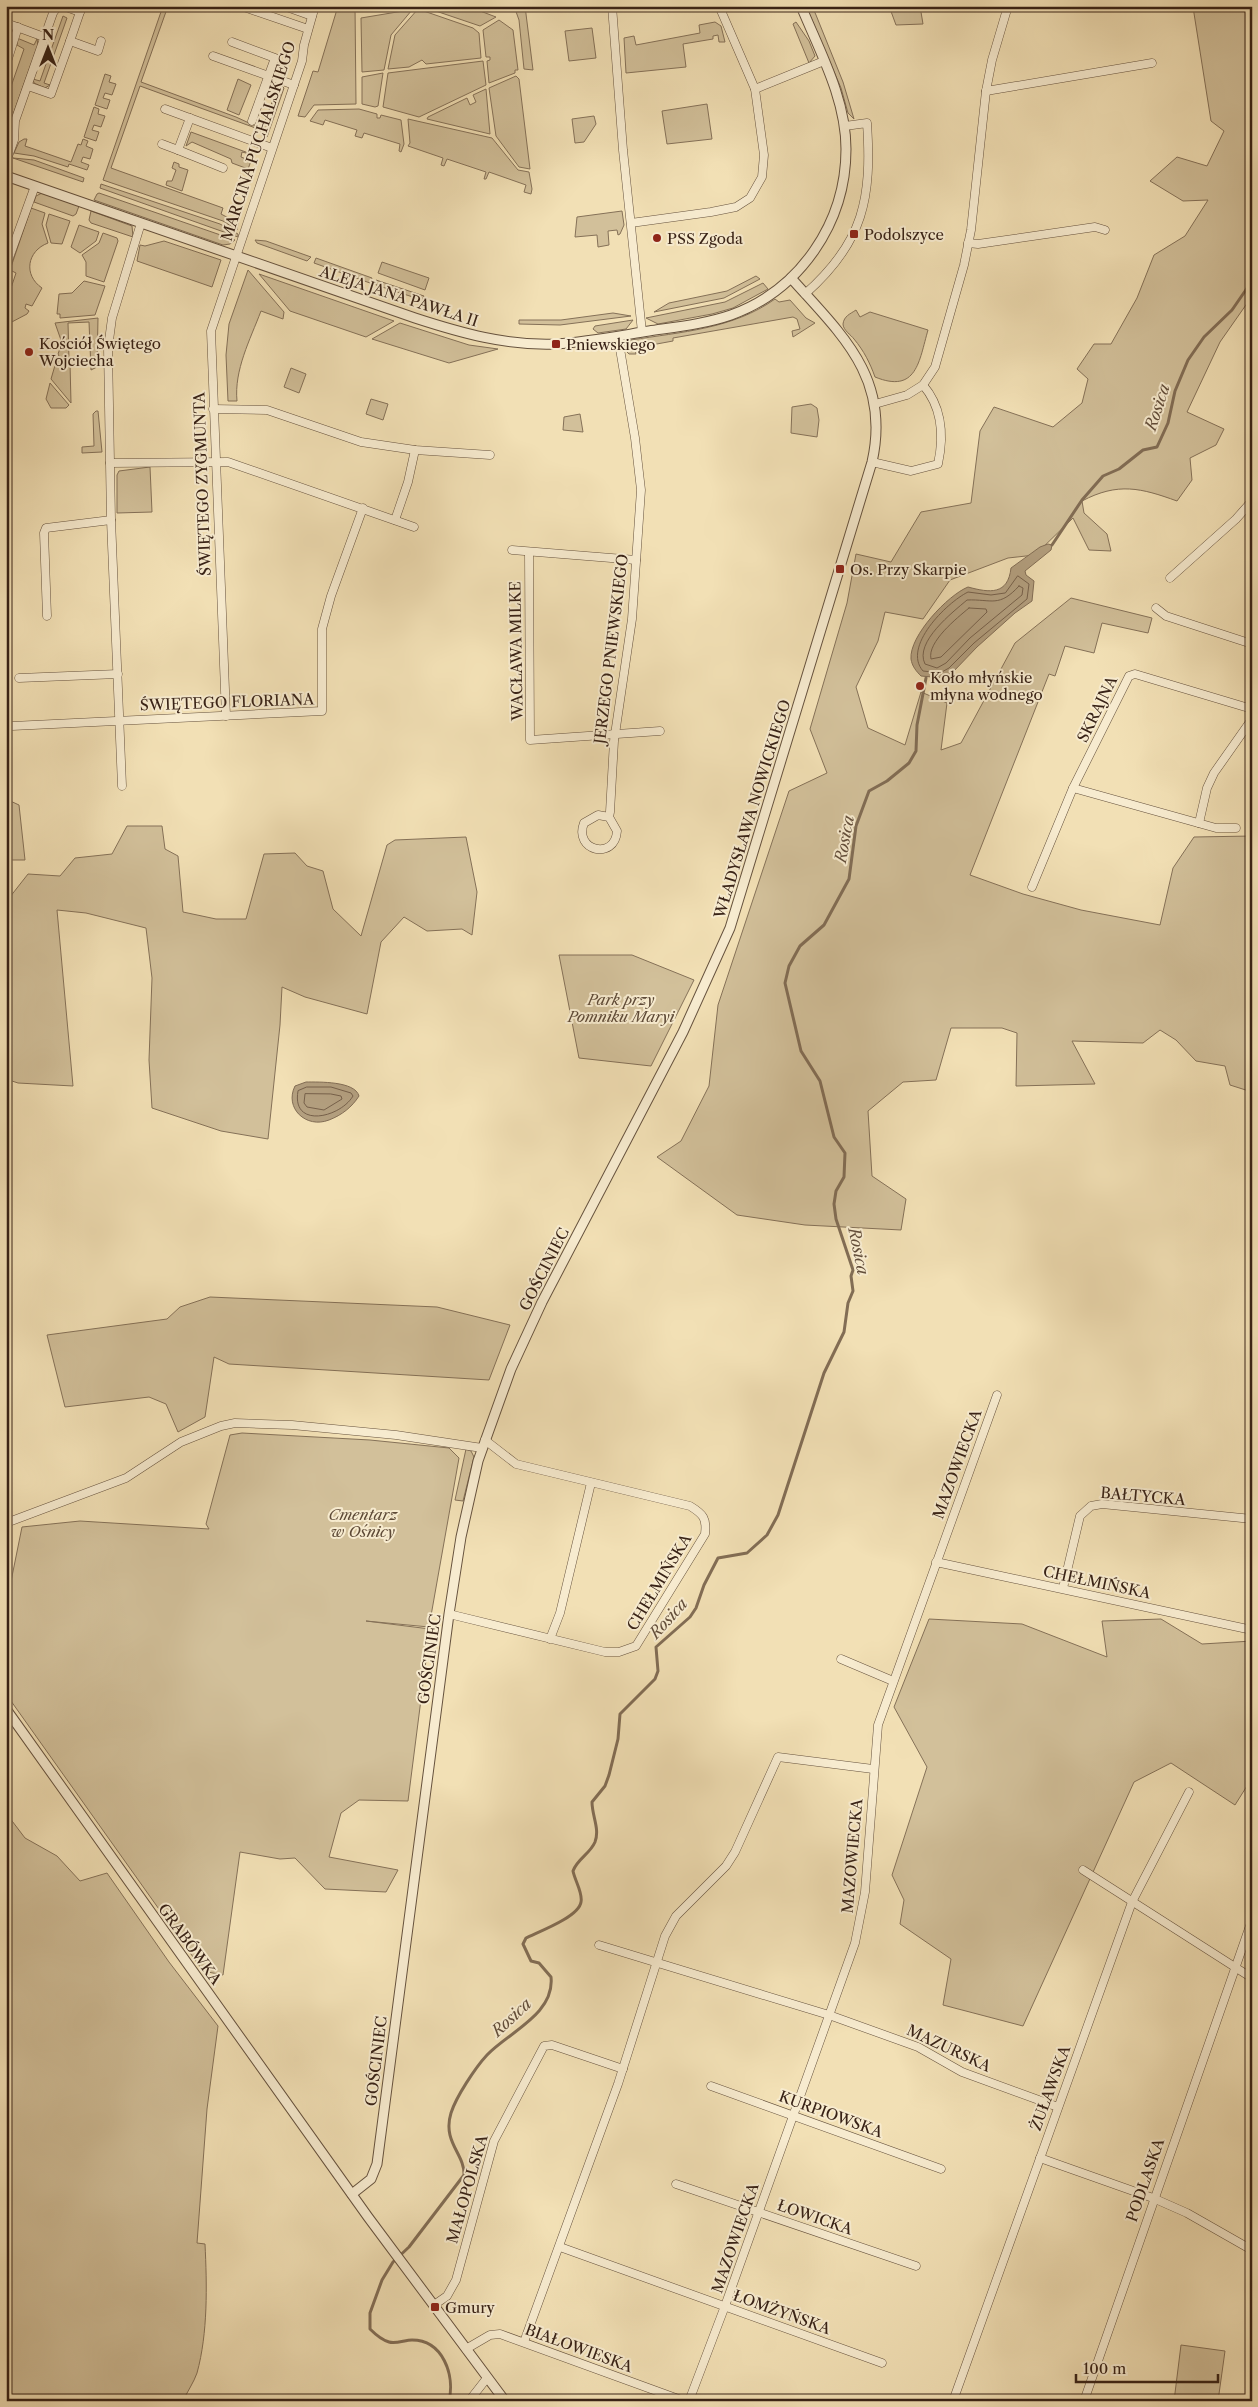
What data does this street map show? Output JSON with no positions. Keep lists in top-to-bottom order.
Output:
{
  "streets": {
    "street": [
      "MARCINA PUCHALSKIEGO",
      "ALEJA JANA PAWŁA II",
      "ŚWIĘTEGO ZYGMUNTA",
      "JERZEGO PNIEWSKIEGO",
      "WACŁAWA MILKE",
      "ŚWIĘTEGO FLORIANA",
      "SKRAJNA",
      "WŁADYSŁAWA NOWICKIEGO",
      "GOŚCINIEC",
      "MAZOWIECKA",
      "BAŁTYCKA",
      "CHEŁMIŃSKA",
      "GRABÓWKA",
      "MAZURSKA",
      "ŻUŁAWSKA",
      "KURPIOWSKA",
      "PODLASKA",
      "MAŁOPOLSKA",
      "ŁOWICKA",
      "ŁOMŻYŃSKA",
      "BIAŁOWIESKA"
    ]
  },
  "crossings": [
    ["MARCINA PUCHALSKIEGO", "ALEJA JANA PAWŁA II"],
    ["MARCINA PUCHALSKIEGO", "ŚWIĘTEGO ZYGMUNTA"],
    ["ALEJA JANA PAWŁA II", "ŚWIĘTEGO ZYGMUNTA"],
    ["ALEJA JANA PAWŁA II", "JERZEGO PNIEWSKIEGO"],
    ["ALEJA JANA PAWŁA II", "WŁADYSŁAWA NOWICKIEGO"],
    ["ŚWIĘTEGO ZYGMUNTA", "ŚWIĘTEGO FLORIANA"],
    ["JERZEGO PNIEWSKIEGO", "WACŁAWA MILKE"],
    ["WŁADYSŁAWA NOWICKIEGO", "GOŚCINIEC"],
    ["GOŚCINIEC", "CHEŁMIŃSKA"],
    ["GOŚCINIEC", "GRABÓWKA"],
    ["MAZOWIECKA", "CHEŁMIŃSKA"],
    ["MAZOWIECKA", "MAZURSKA"],
    ["MAZOWIECKA", "KURPIOWSKA"],
    ["MAZOWIECKA", "ŁOWICKA"],
    ["MAZOWIECKA", "ŁOMŻYŃSKA"],
    ["BAŁTYCKA", "CHEŁMIŃSKA"],
    ["GRABÓWKA", "MAŁOPOLSKA"],
    ["GRABÓWKA", "BIAŁOWIESKA"],
    ["MAZURSKA", "ŻUŁAWSKA"]
  ],
  "water": ["Rosica"],
  "parks": ["Park przy Pomniku Maryi", "Cmentarz w Ośnicy"],
  "places": {
    "transit": [
      "Podolszyce",
      "Pniewskiego",
      "Os. Przy Skarpie",
      "Gmury"
    ],
    "other": ["PSS Zgoda", "Kościół Świętego Wojciecha", "Koło młyńskie młyna wodnego"]
  },
  "scale_bar": "100 m",
  "north": "top"
}
